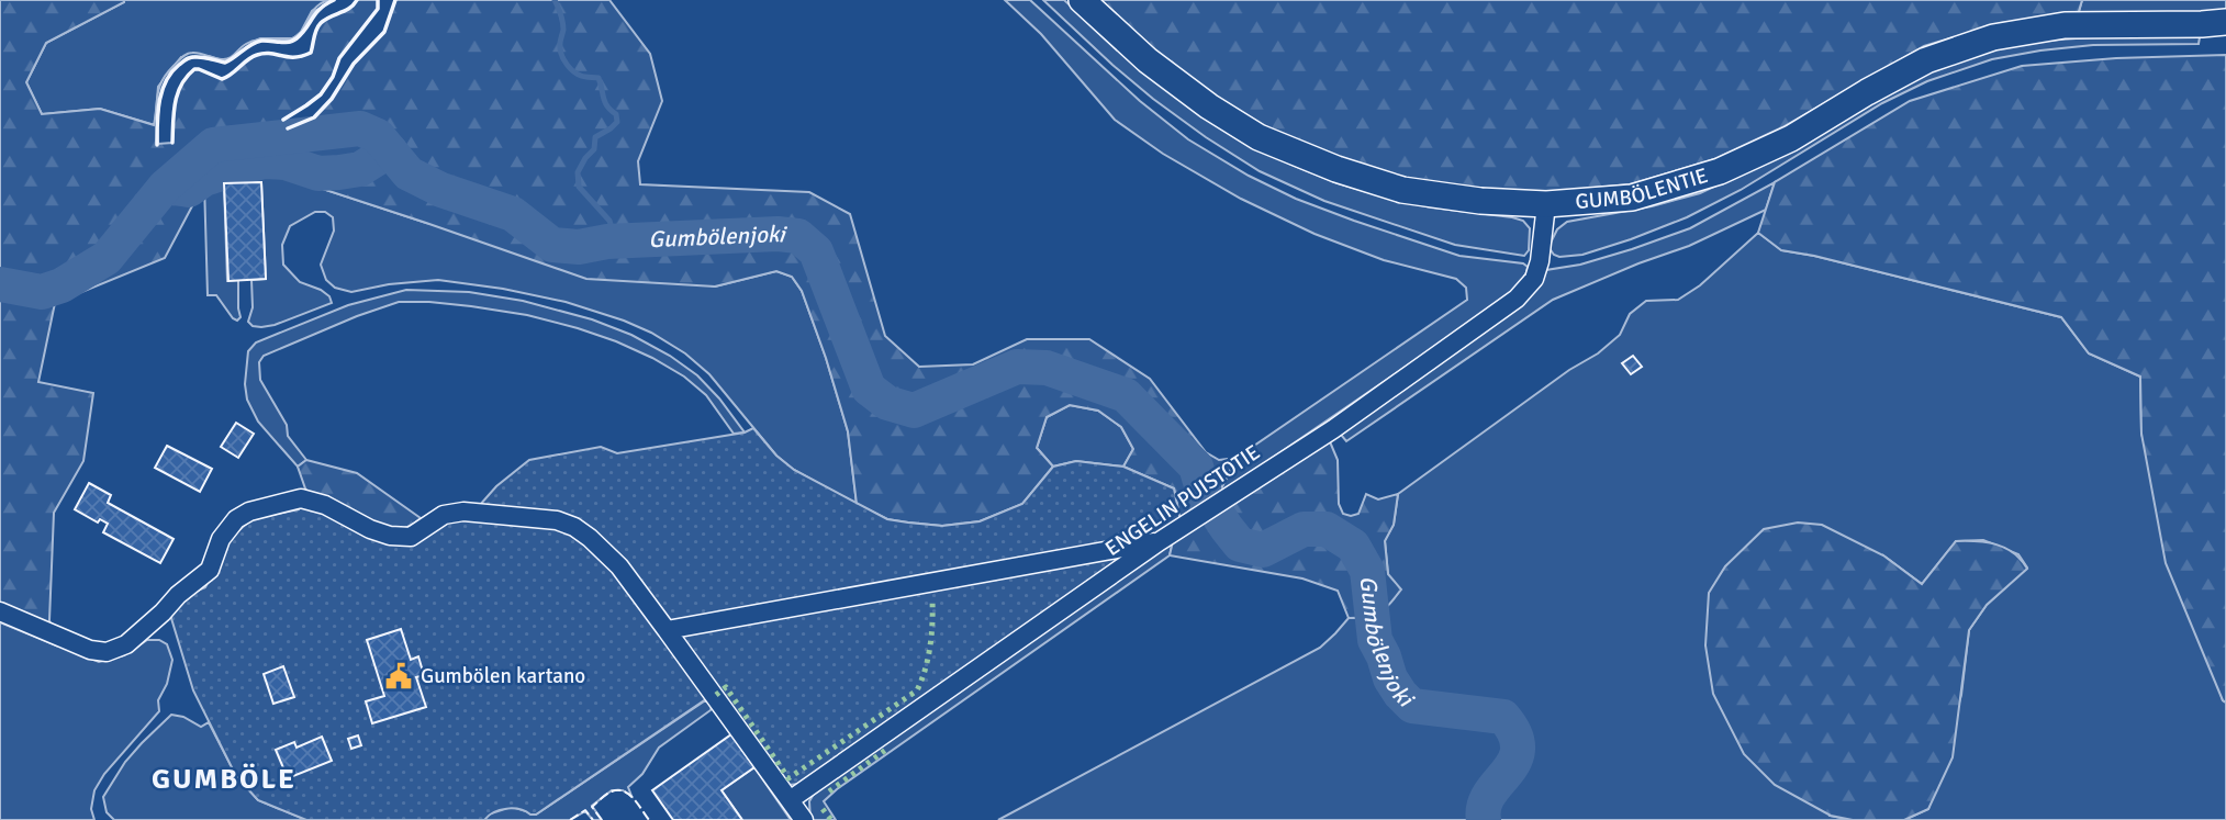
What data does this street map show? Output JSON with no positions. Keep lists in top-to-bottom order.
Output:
{
  "streets": {
    "main road": ["GUMBÖLENTIE"],
    "street": ["ENGELIN PUISTOTIE"]
  },
  "crossings": [
    ["GUMBÖLENTIE", "ENGELIN PUISTOTIE"]
  ],
  "districts": ["GUMBÖLE"],
  "water": ["Gumbölenjoki"],
  "places": {
    "public building": ["Gumbölen kartano"]
  }
}
